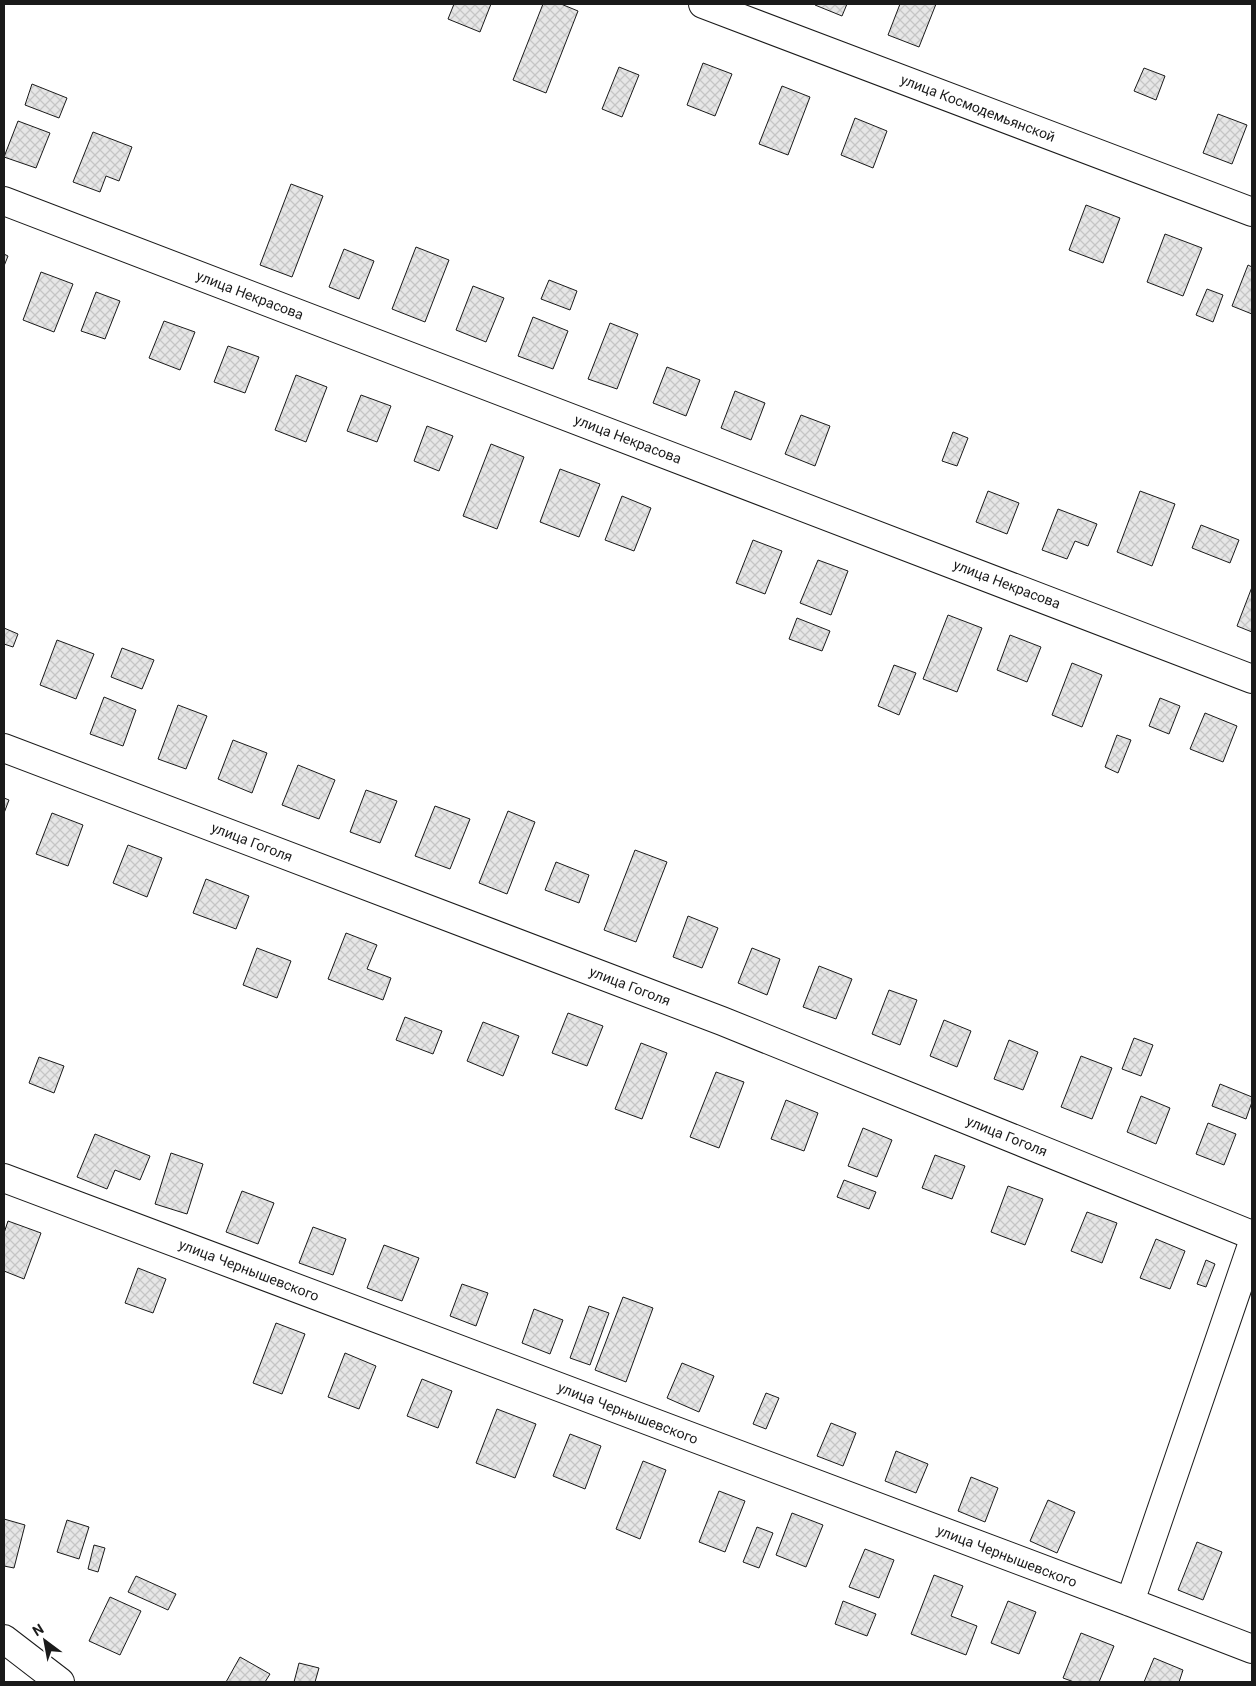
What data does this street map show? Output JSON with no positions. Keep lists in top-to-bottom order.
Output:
{
  "streets": {
    "street": [
      "улица Космодемьянской",
      "улица Некрасова",
      "улица Гоголя",
      "улица Чернышевского"
    ]
  },
  "north": "top left"
}
